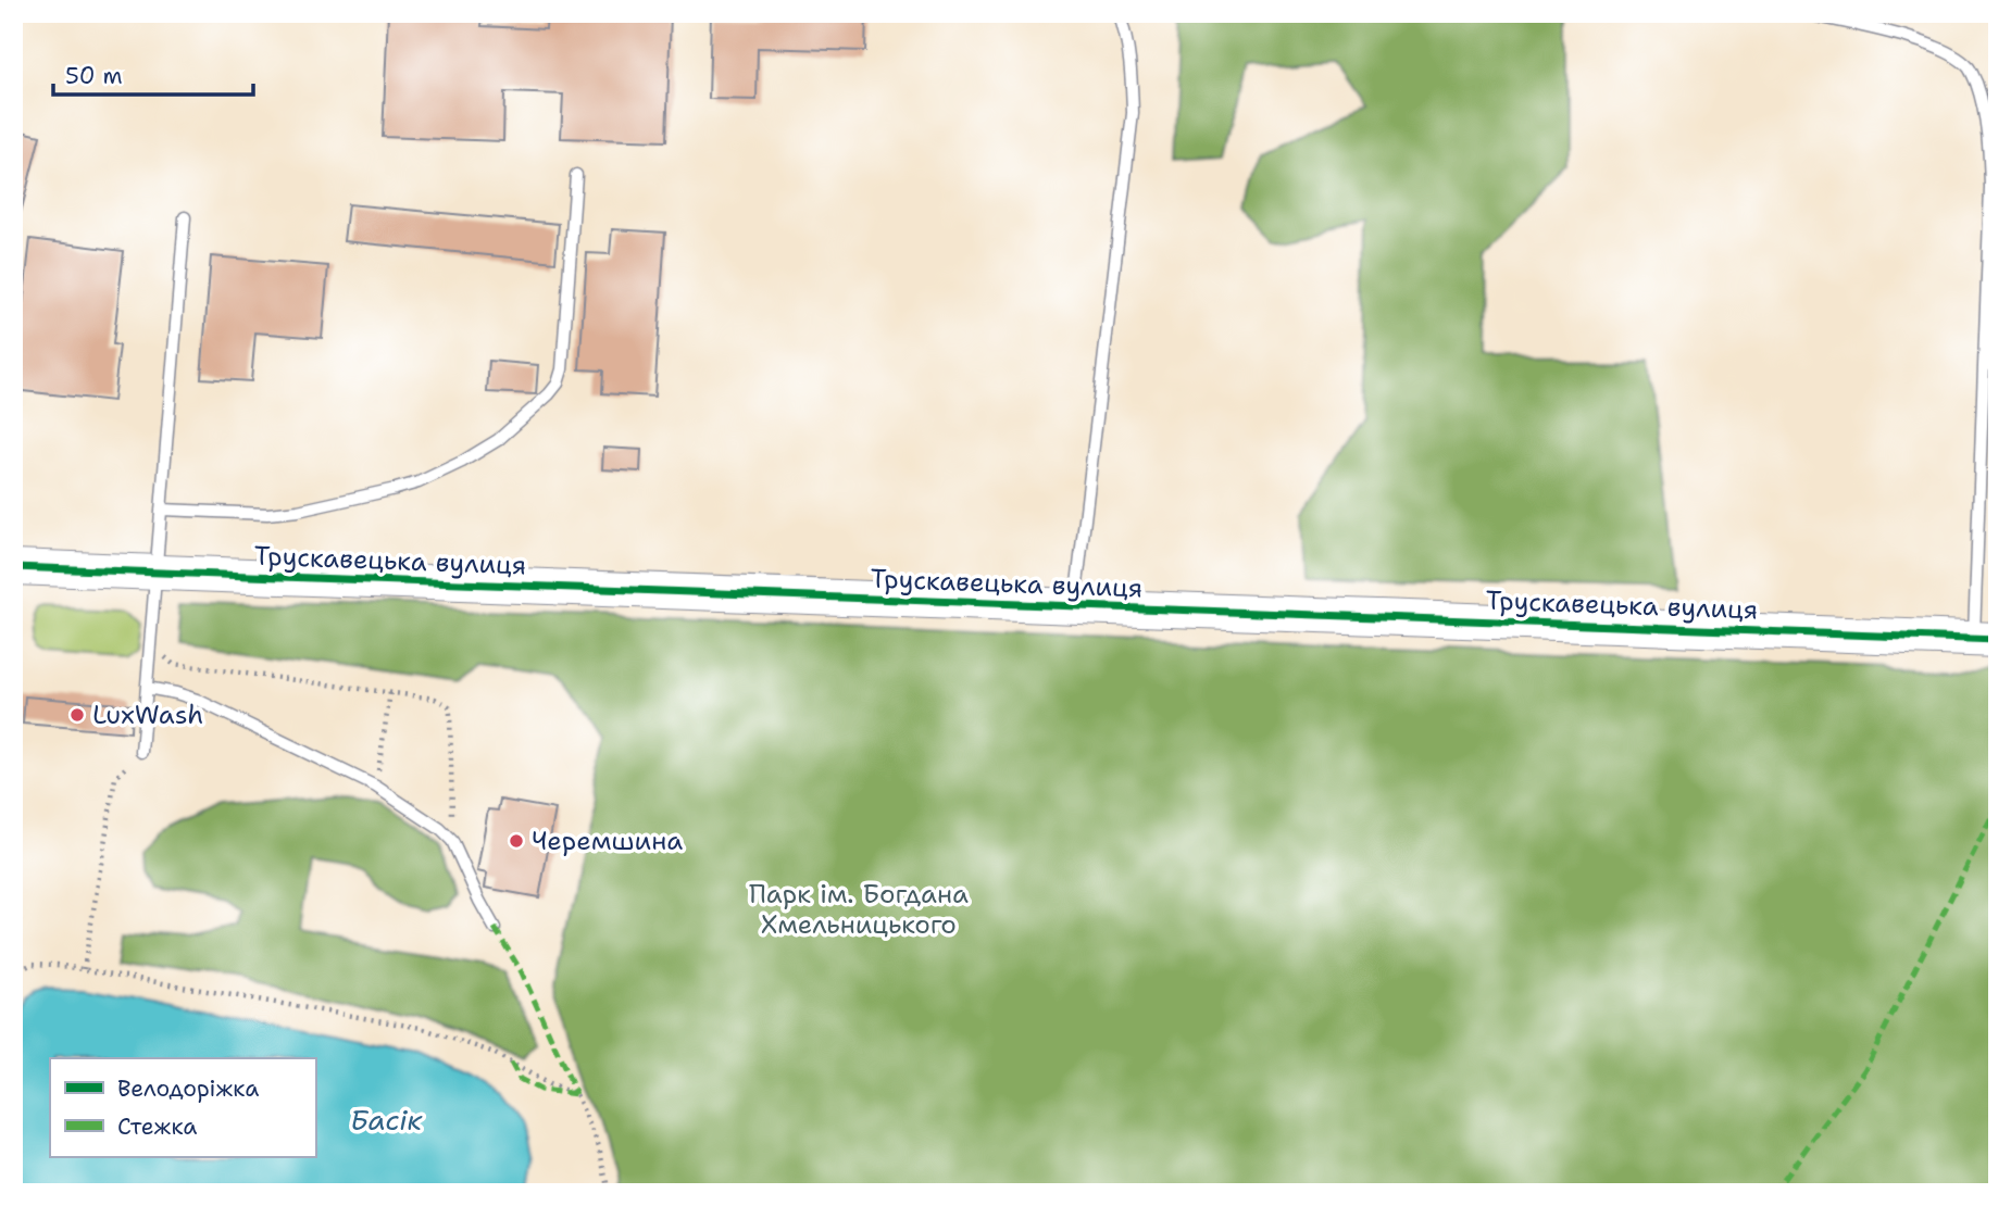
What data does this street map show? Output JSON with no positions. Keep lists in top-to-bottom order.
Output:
{
  "streets": {
    "main road": ["Трускавецька вулиця"]
  },
  "water": ["Басік"],
  "parks": ["Парк ім. Богдана Хмельницького"],
  "places": ["LuxWash", "Черемшина"],
  "legend": ["Велодоріжка", "Стежка"],
  "scale_bar": "50 m"
}
